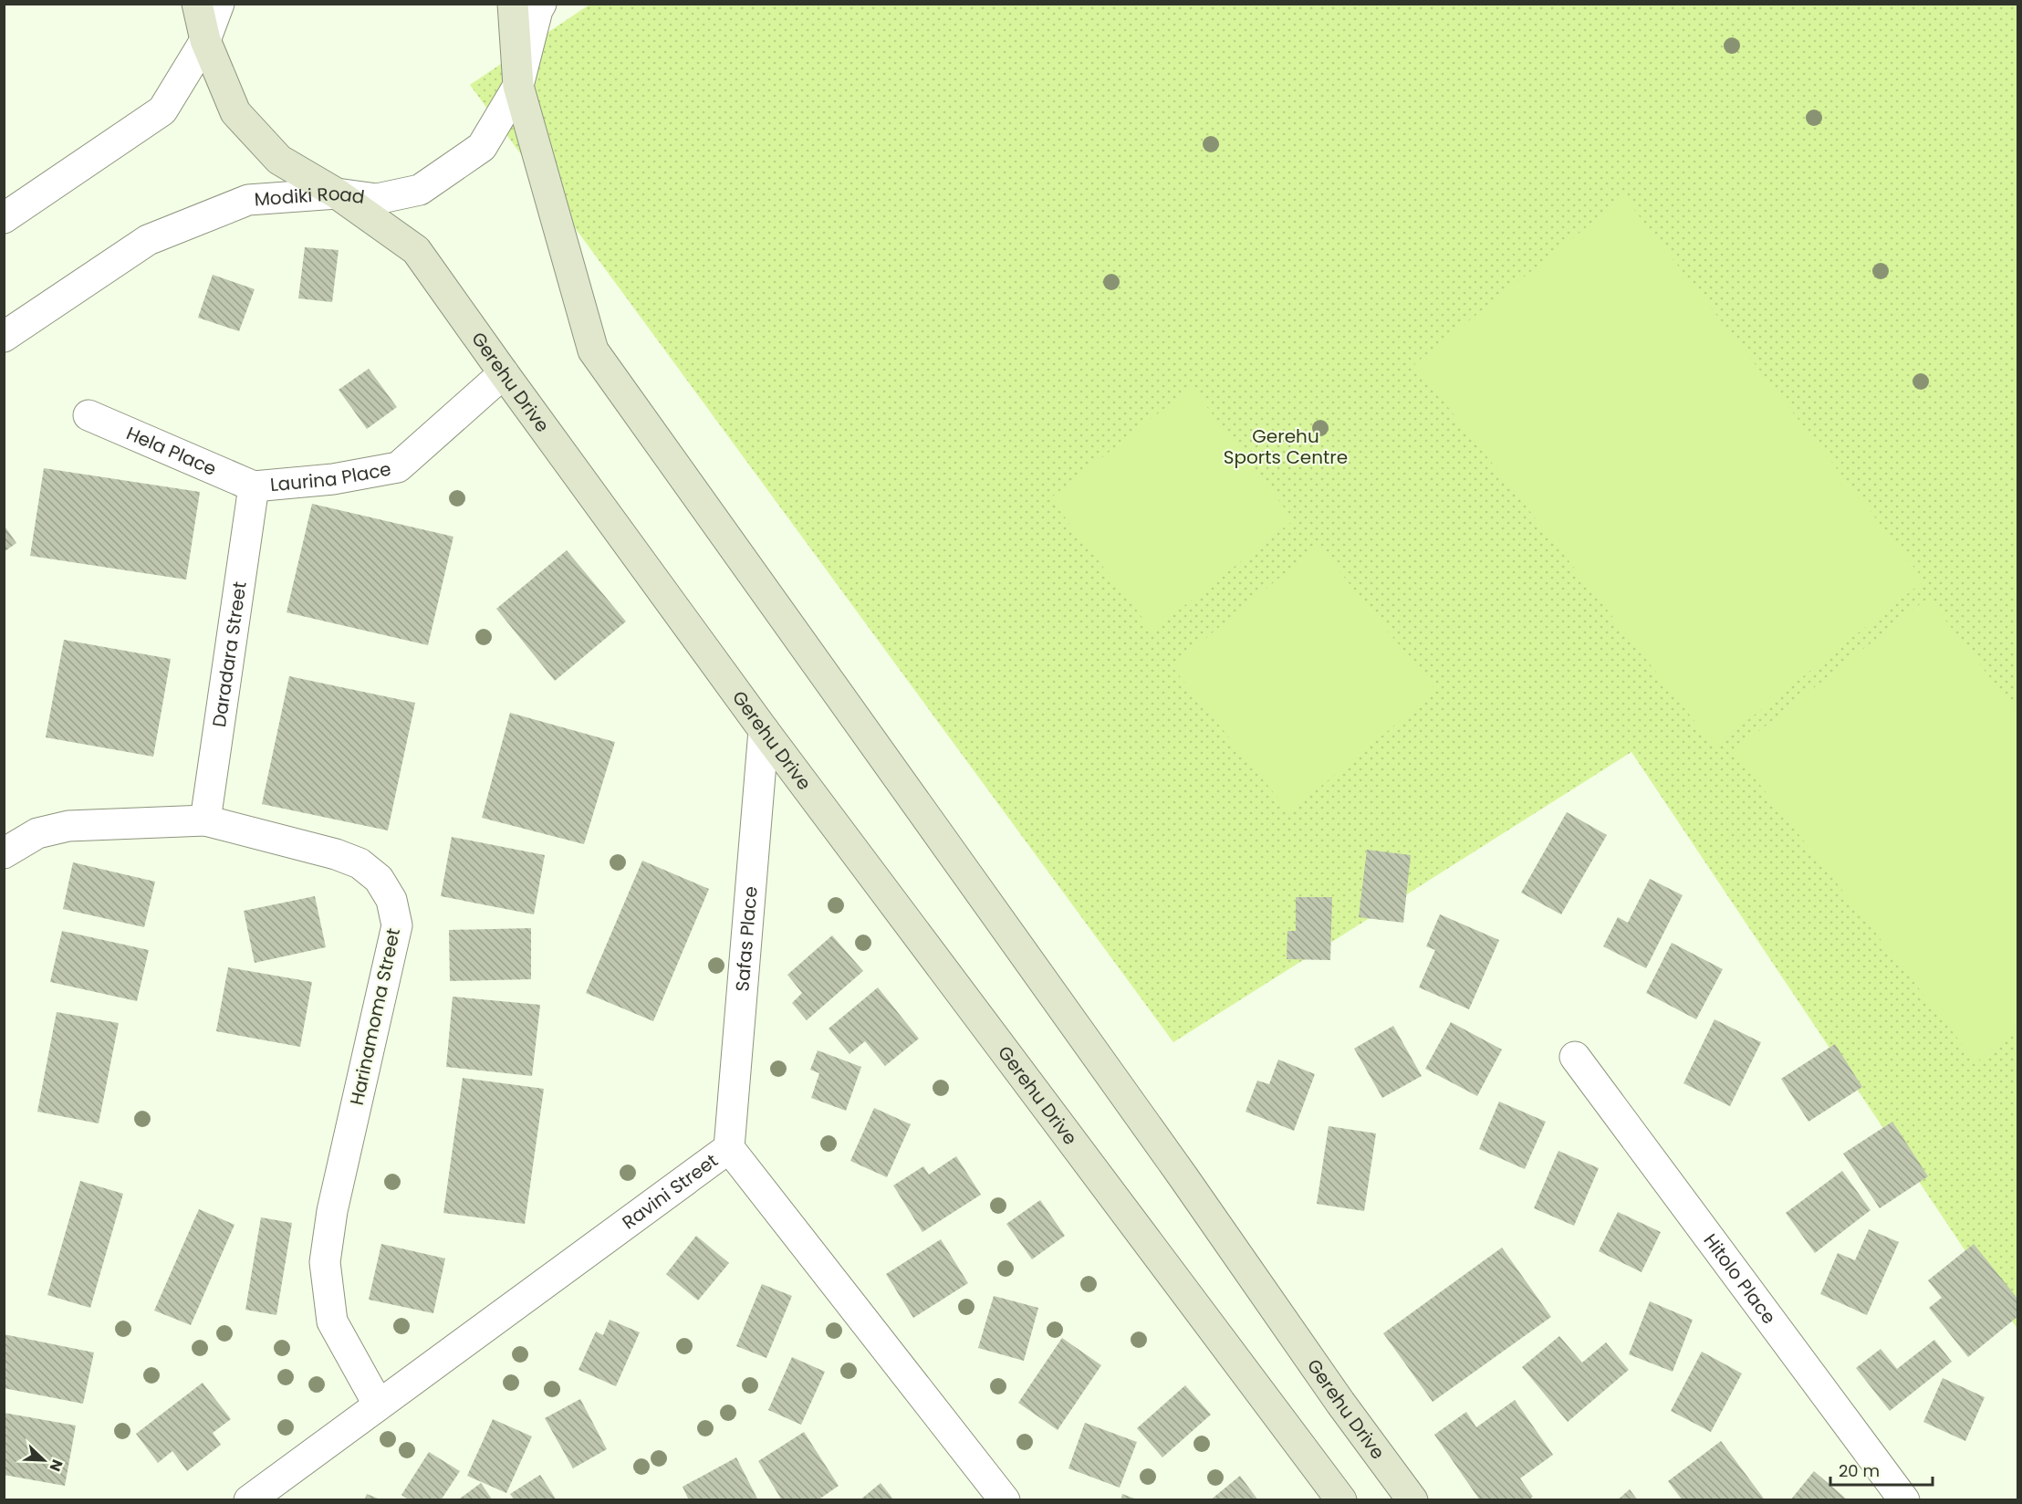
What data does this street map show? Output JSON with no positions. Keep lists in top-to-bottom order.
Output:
{
  "streets": {
    "street": [
      "Modiki Road",
      "Gerehu Drive",
      "Hela Place",
      "Laurina Place",
      "Daradara Street",
      "Safas Place",
      "Harinamoma Street",
      "Ravini Street",
      "Hitolo Place"
    ]
  },
  "crossings": [
    ["Modiki Road", "Gerehu Drive"],
    ["Gerehu Drive", "Laurina Place"],
    ["Gerehu Drive", "Safas Place"],
    ["Hela Place", "Laurina Place"],
    ["Hela Place", "Daradara Street"],
    ["Laurina Place", "Daradara Street"],
    ["Daradara Street", "Harinamoma Street"],
    ["Safas Place", "Ravini Street"],
    ["Harinamoma Street", "Ravini Street"]
  ],
  "parks": ["Gerehu Sports Centre"],
  "scale_bar": "20 m",
  "north": "bottom right"
}
